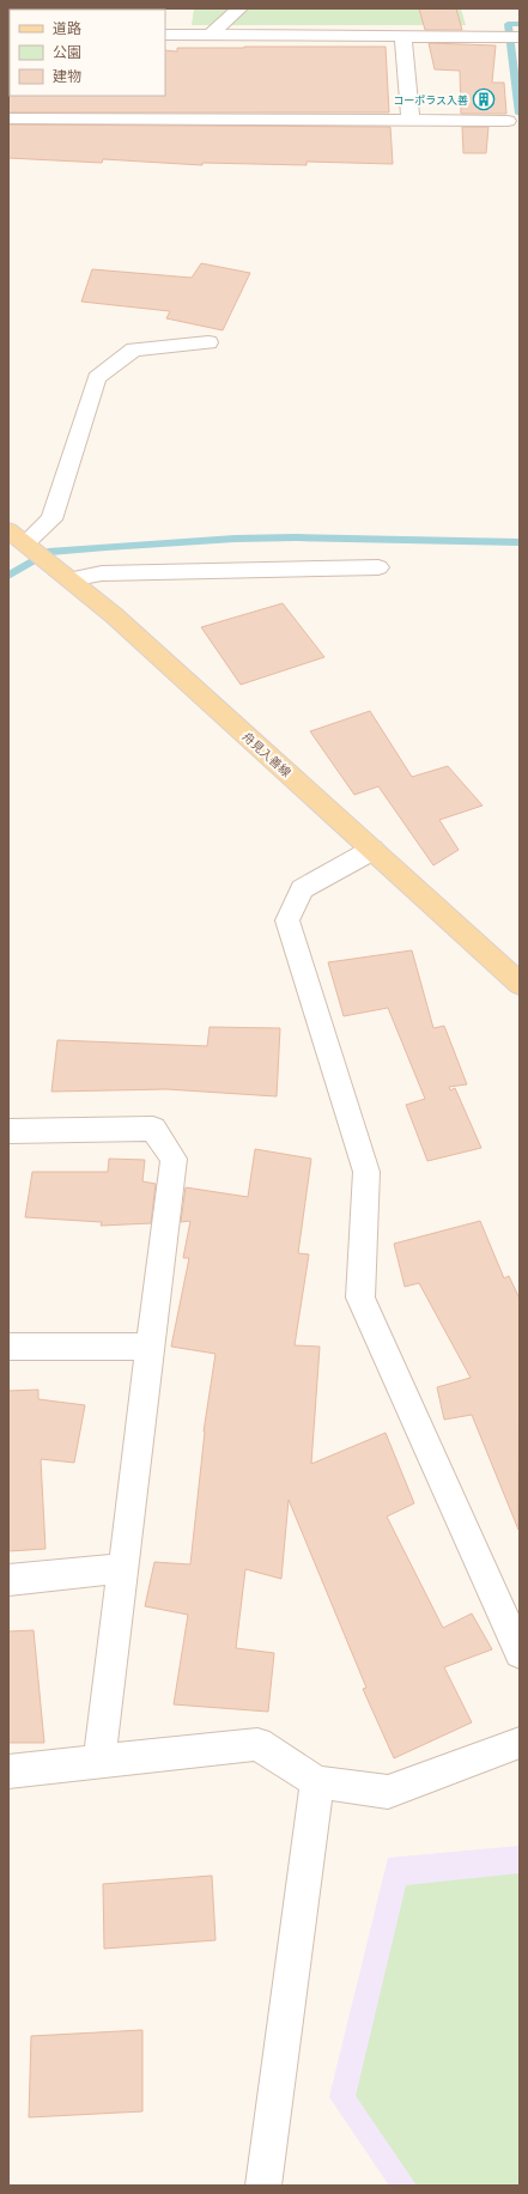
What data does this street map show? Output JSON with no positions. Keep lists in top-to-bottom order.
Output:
{
  "streets": {
    "main road": ["舟見入善線"]
  },
  "places": {
    "building": ["コーポラス入善"]
  },
  "legend": ["道路", "公園", "建物"]
}
